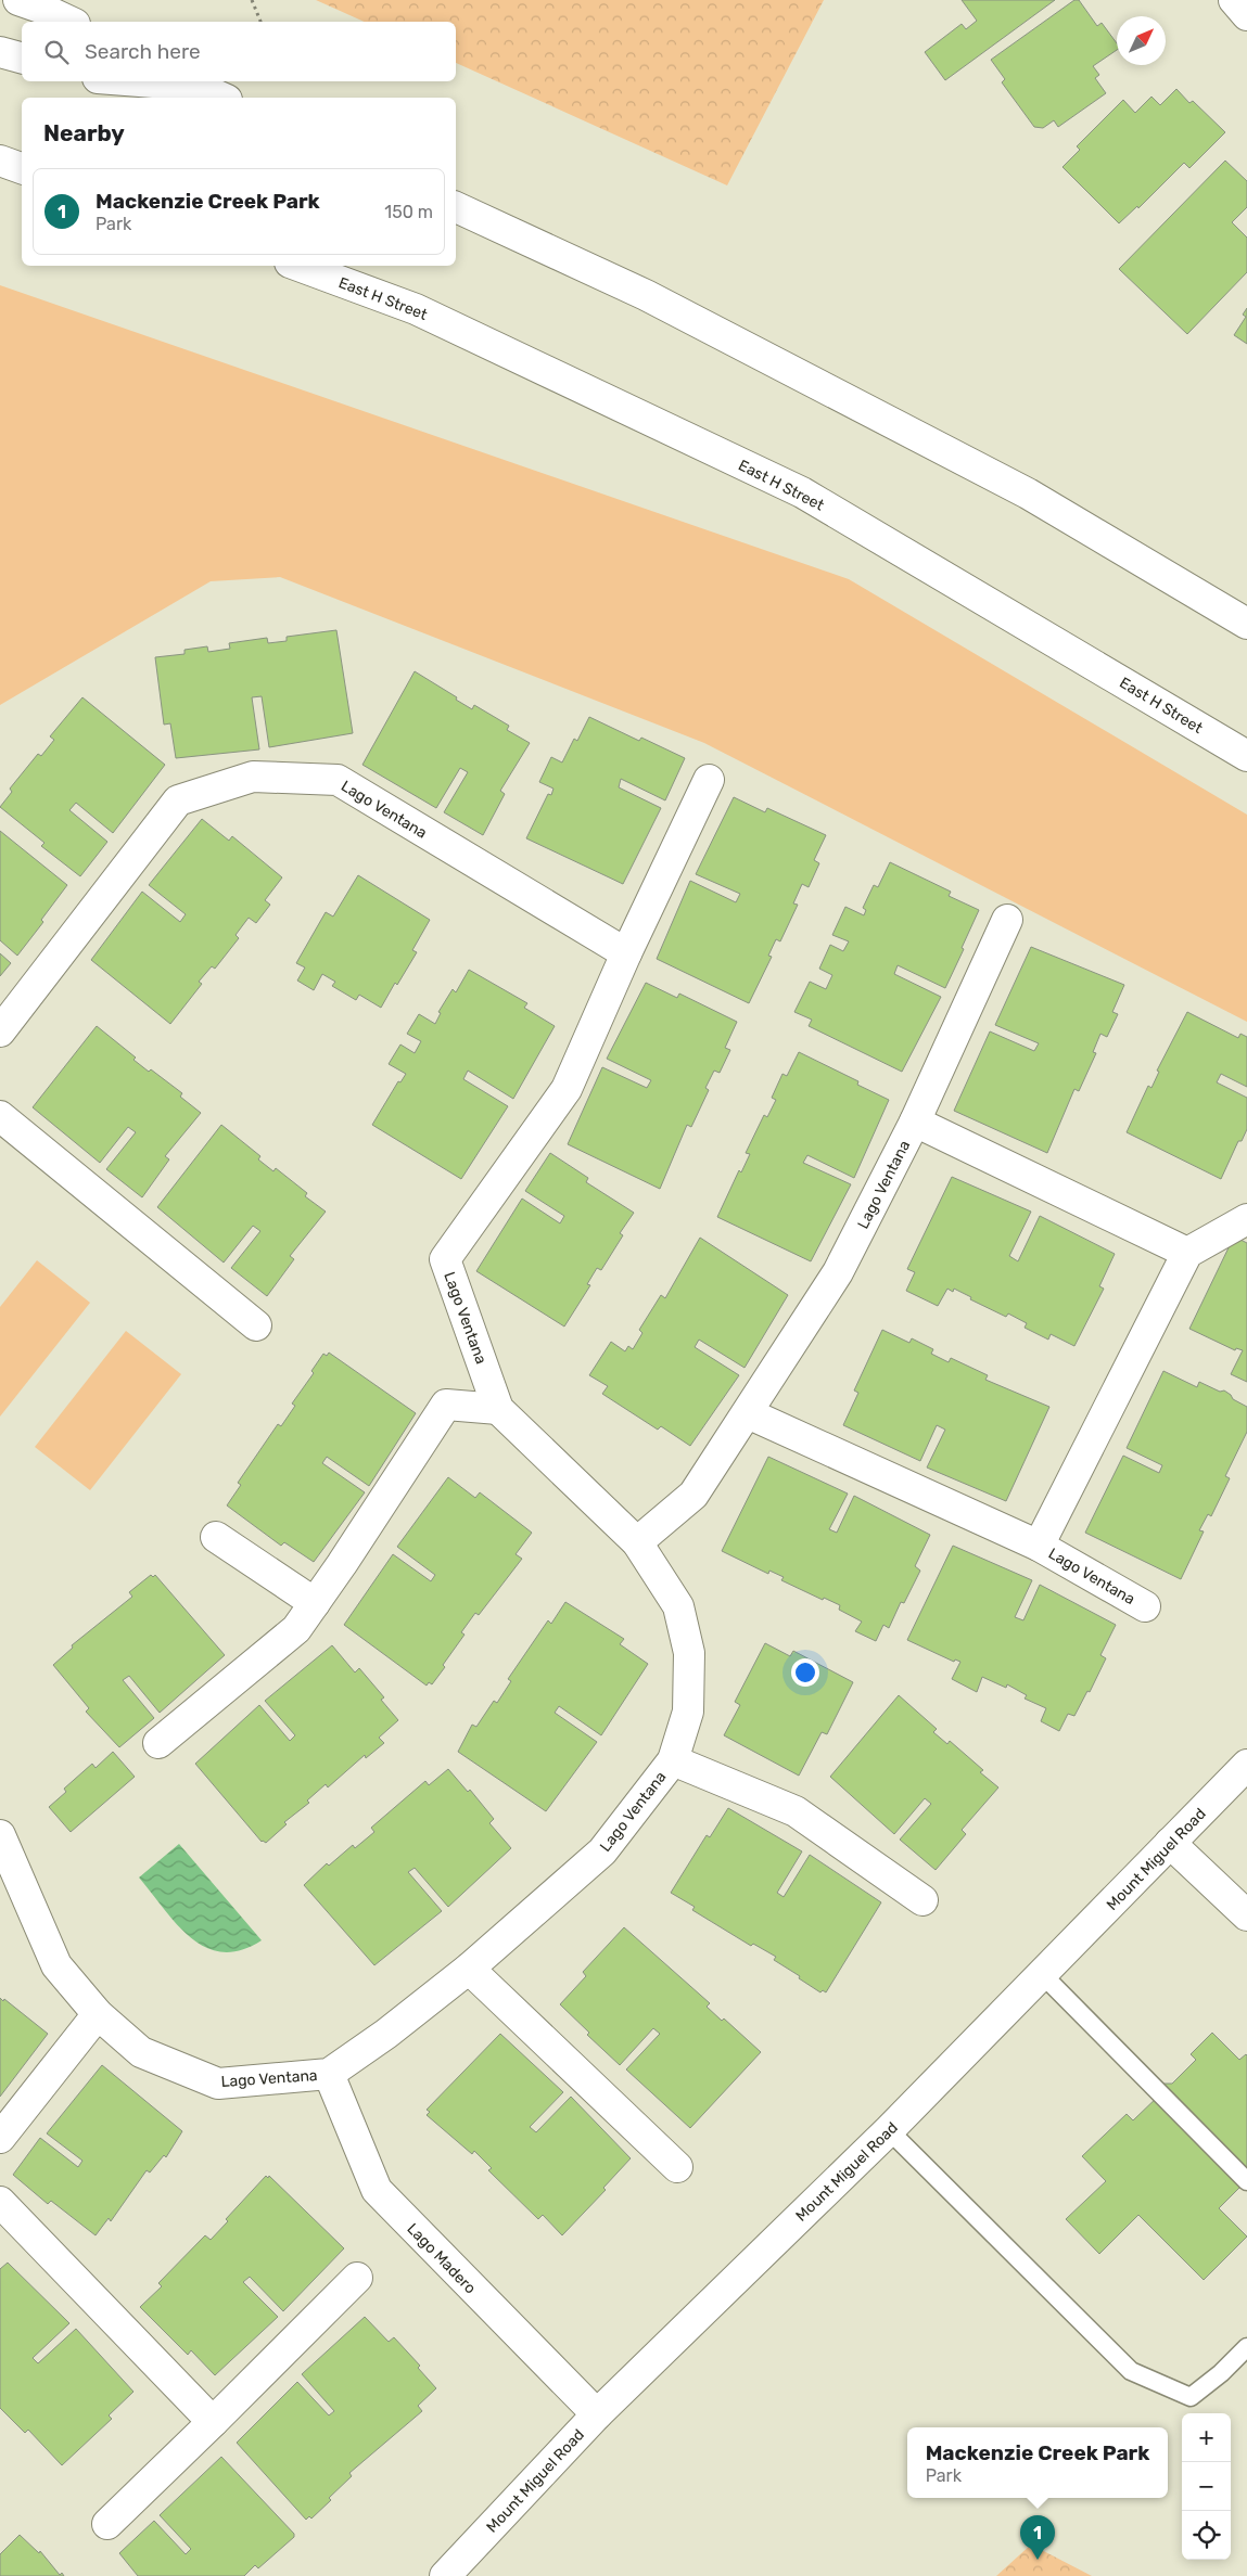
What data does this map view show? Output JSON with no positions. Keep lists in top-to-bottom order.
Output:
{
  "streets": {
    "main road": [
      "East H Street",
      "Lago Ventana",
      "Mount Miguel Road",
      "Lago Madero"
    ]
  },
  "crossings": [
    ["Lago Ventana", "Lago Madero"],
    ["Mount Miguel Road", "Lago Madero"]
  ],
  "north": "top right",
  "page": {
    "search": "Search here",
    "heading": "Nearby",
    "list": [
      {
        "mark": "1",
        "name": "Mackenzie Creek Park",
        "note": "Park",
        "value": "150 m"
      }
    ],
    "map_buttons": ["+", "−"],
    "popup": ["Mackenzie Creek Park", "Park"],
    "pins": "1"
  }
}
